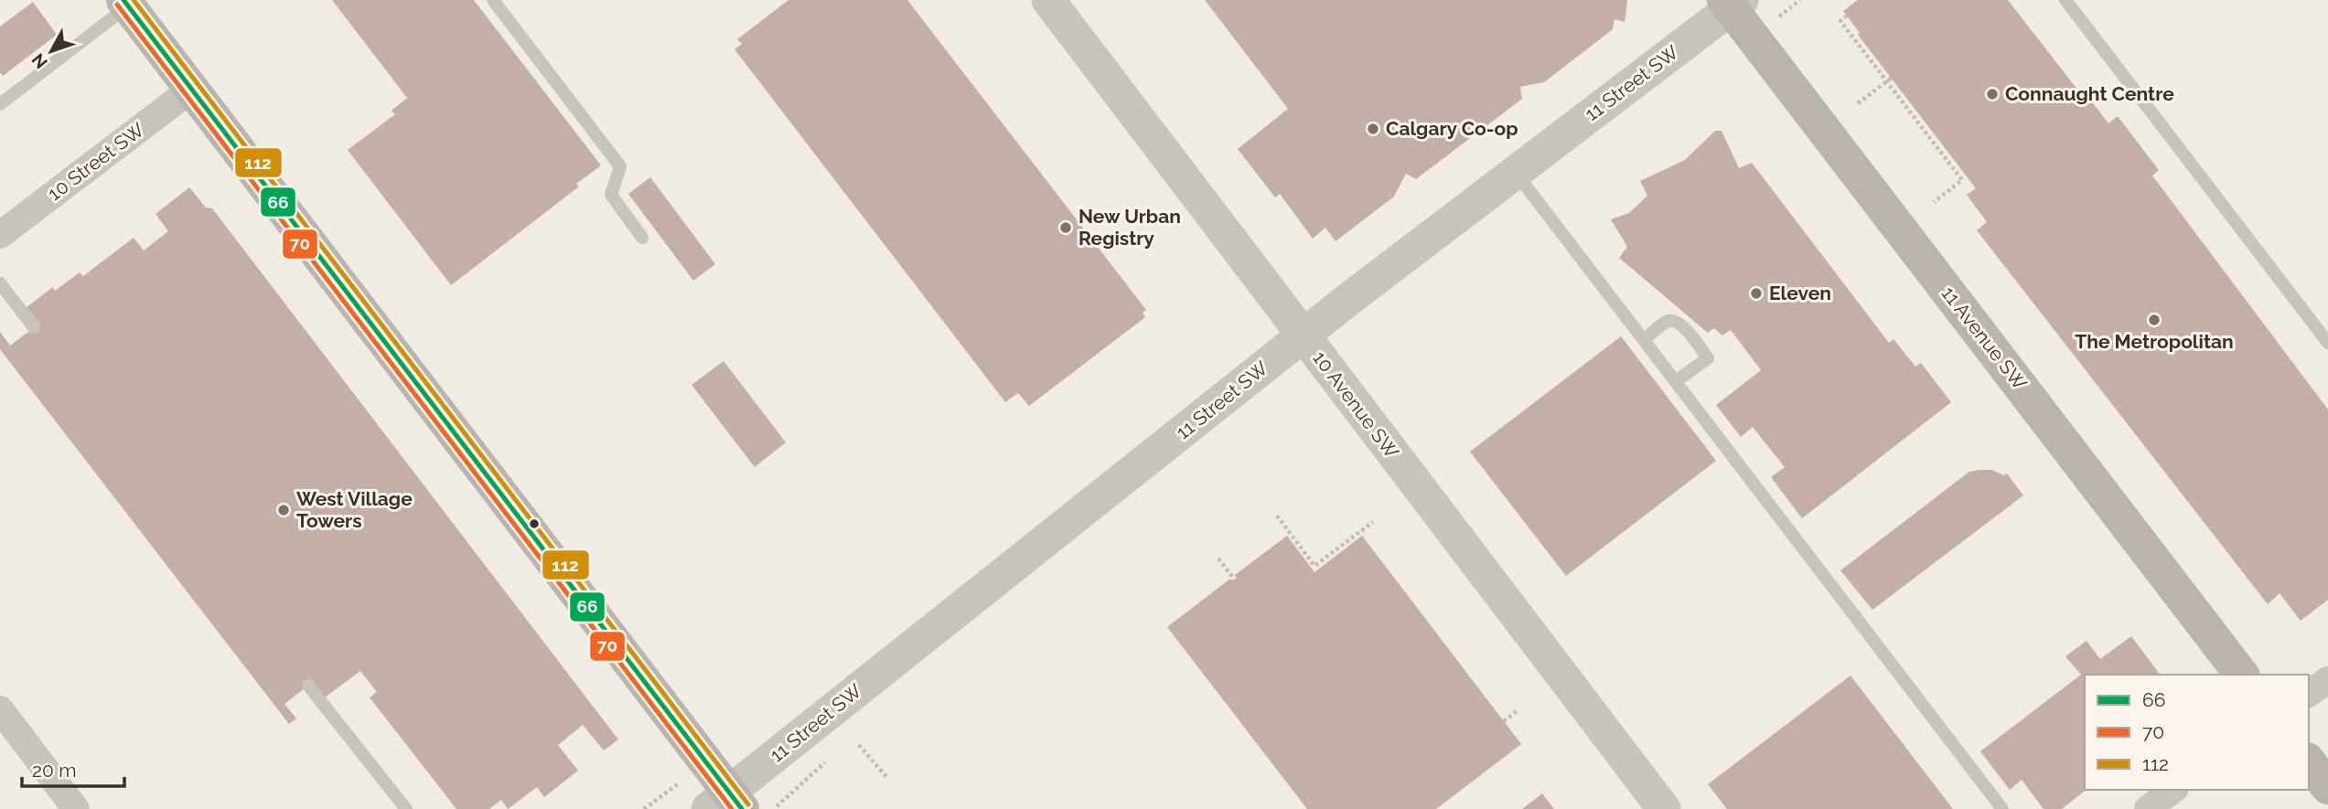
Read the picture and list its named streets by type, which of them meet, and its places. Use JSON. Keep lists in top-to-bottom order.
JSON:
{
  "streets": {
    "main road": ["11 Avenue SW"],
    "street": ["11 Street SW", "10 Street SW", "10 Avenue SW"]
  },
  "crossings": [
    ["11 Street SW", "11 Avenue SW"],
    ["11 Street SW", "10 Avenue SW"]
  ],
  "places": [
    "Connaught Centre",
    "Calgary Co-op",
    "New Urban Registry",
    "Eleven",
    "The Metropolitan",
    "West Village Towers"
  ],
  "lines": ["transit line 66", "transit line 112", "transit line 70"],
  "legend": ["66", "70", "112"],
  "scale_bar": "20 m",
  "north": "bottom left"
}
